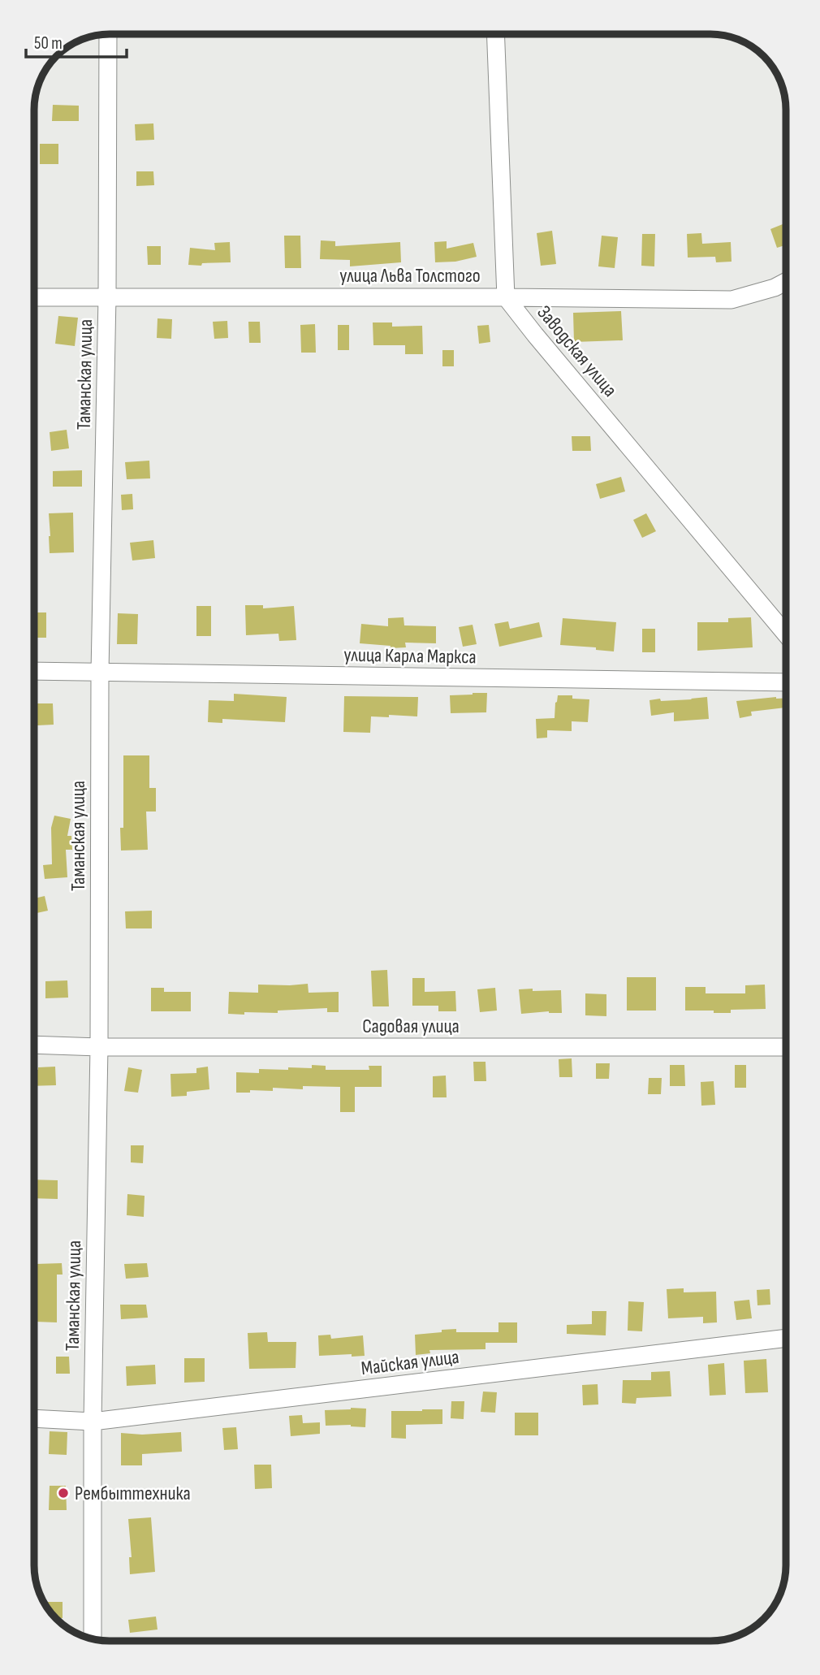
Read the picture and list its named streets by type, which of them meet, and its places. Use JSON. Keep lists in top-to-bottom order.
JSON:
{
  "streets": {
    "street": [
      "улица Льва Толстого",
      "Заводская улица",
      "Таманская улица",
      "улица Карла Маркса",
      "Садовая улица",
      "Майская улица"
    ]
  },
  "crossings": [
    ["улица Льва Толстого", "Заводская улица"],
    ["улица Льва Толстого", "Таманская улица"],
    ["Таманская улица", "улица Карла Маркса"],
    ["Таманская улица", "Садовая улица"],
    ["Таманская улица", "Майская улица"]
  ],
  "places": ["Рембыттехника"],
  "scale_bar": "50 m"
}
